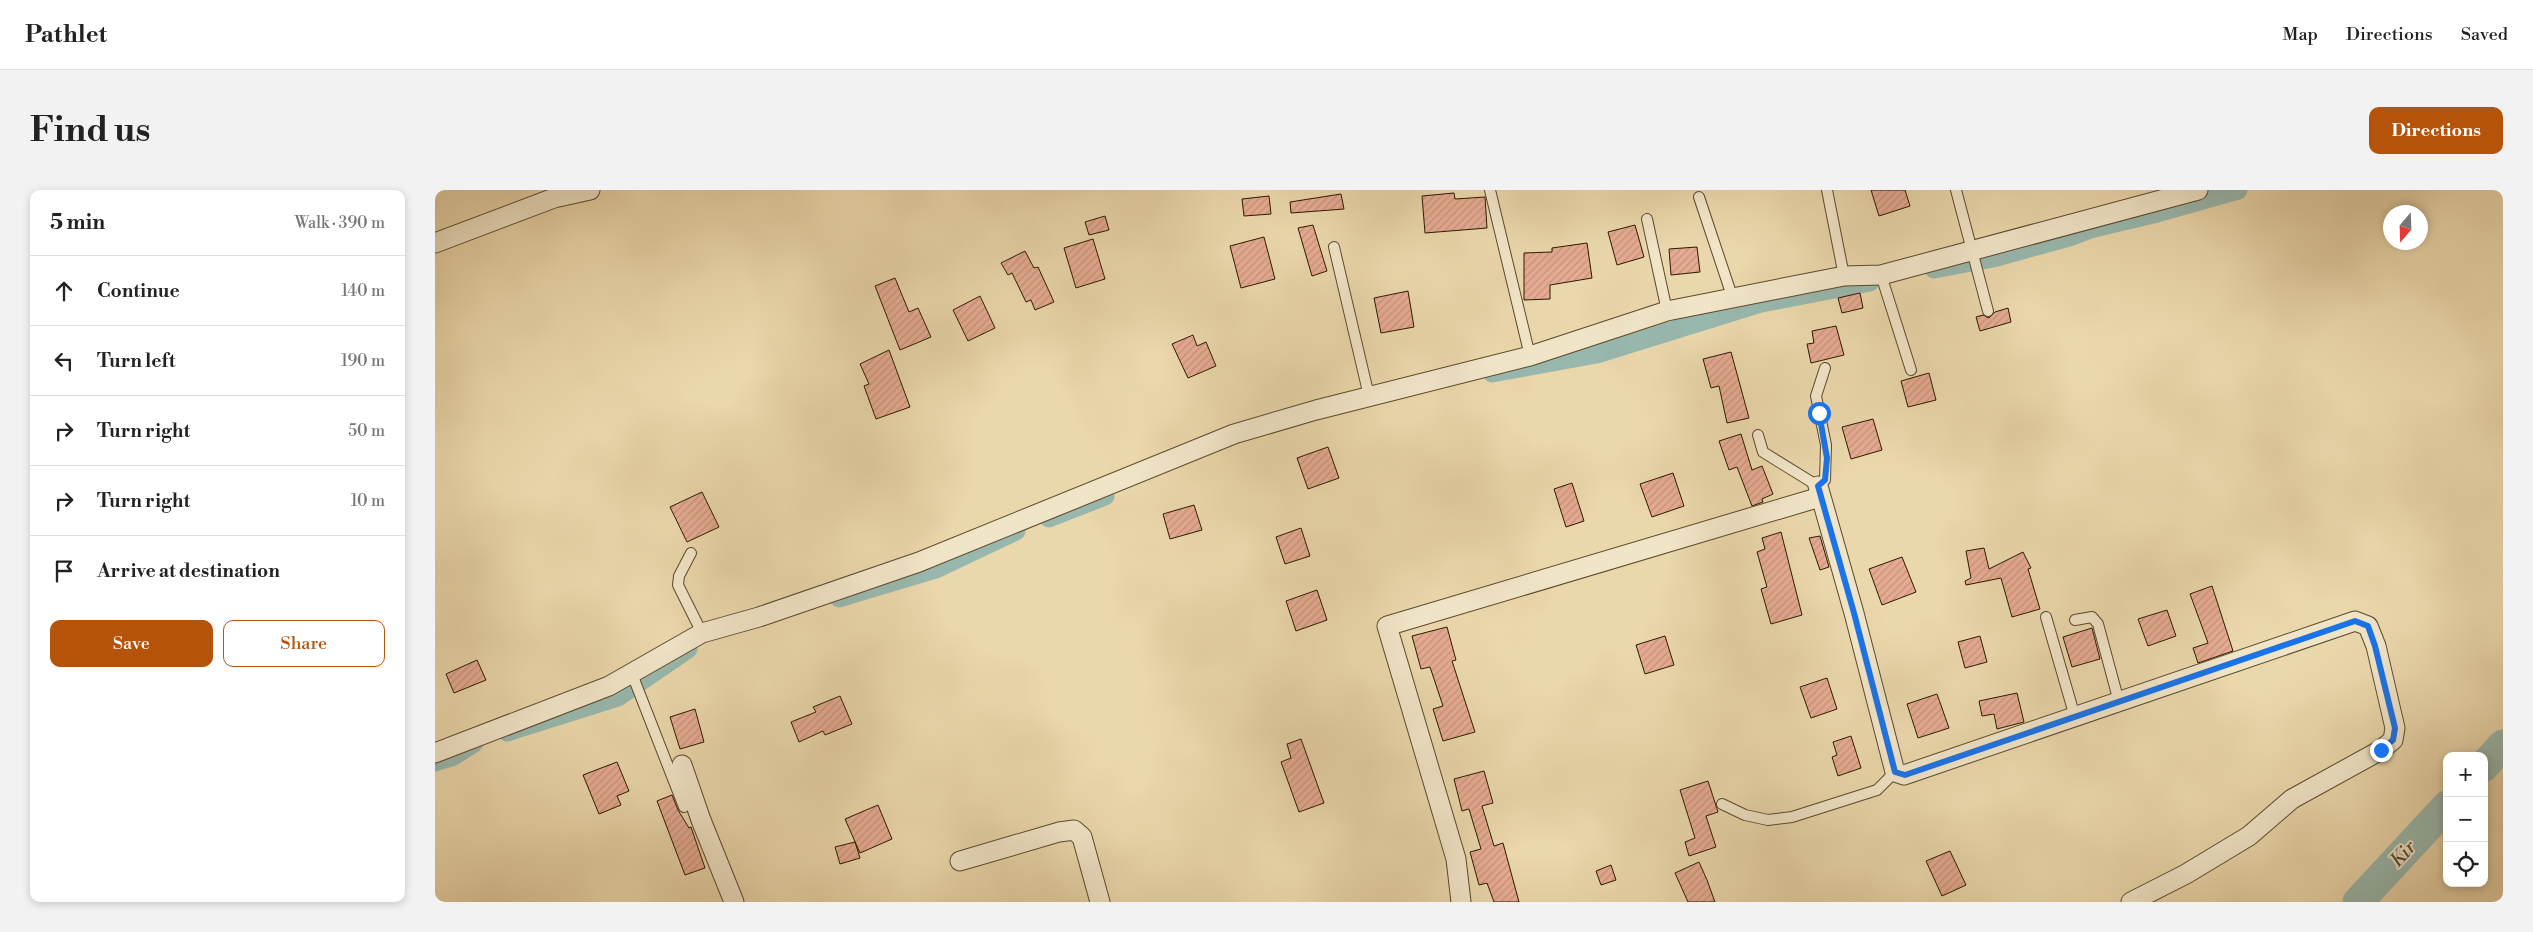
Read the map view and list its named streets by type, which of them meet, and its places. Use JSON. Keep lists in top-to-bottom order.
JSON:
{
  "water": ["Kir"],
  "north": "bottom",
  "page": {
    "header": "Pathlet",
    "nav": ["Map", "Directions", "Saved"],
    "buttons": [
      "Directions",
      ["Save", "Share"]
    ],
    "title": "Find us",
    "heading": ["5 min", "Walk · 390 m"],
    "list": [
      ["Continue", "140 m"],
      ["Turn left", "190 m"],
      ["Turn right", "50 m"],
      ["Turn right", "10 m"],
      "Arrive at destination"
    ],
    "map_buttons": ["+", "−"]
  }
}
